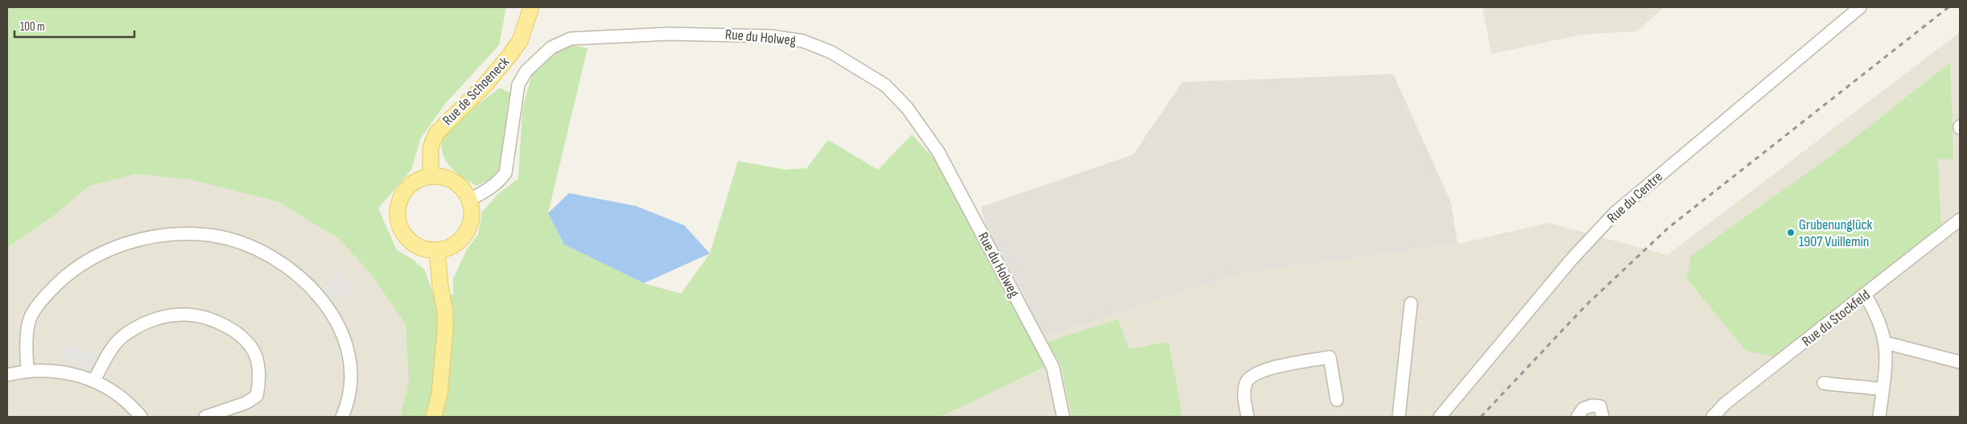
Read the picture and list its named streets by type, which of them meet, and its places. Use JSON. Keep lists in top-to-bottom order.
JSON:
{
  "streets": {
    "main road": ["Rue de Schoeneck"],
    "street": ["Rue du Holweg", "Rue du Centre", "Rue du Stockfeld"]
  },
  "crossings": [
    ["Rue du Holweg", "Rue de Schoeneck"]
  ],
  "places": ["Grubenunglück 1907 Vuillemin"],
  "scale_bar": "100 m"
}
